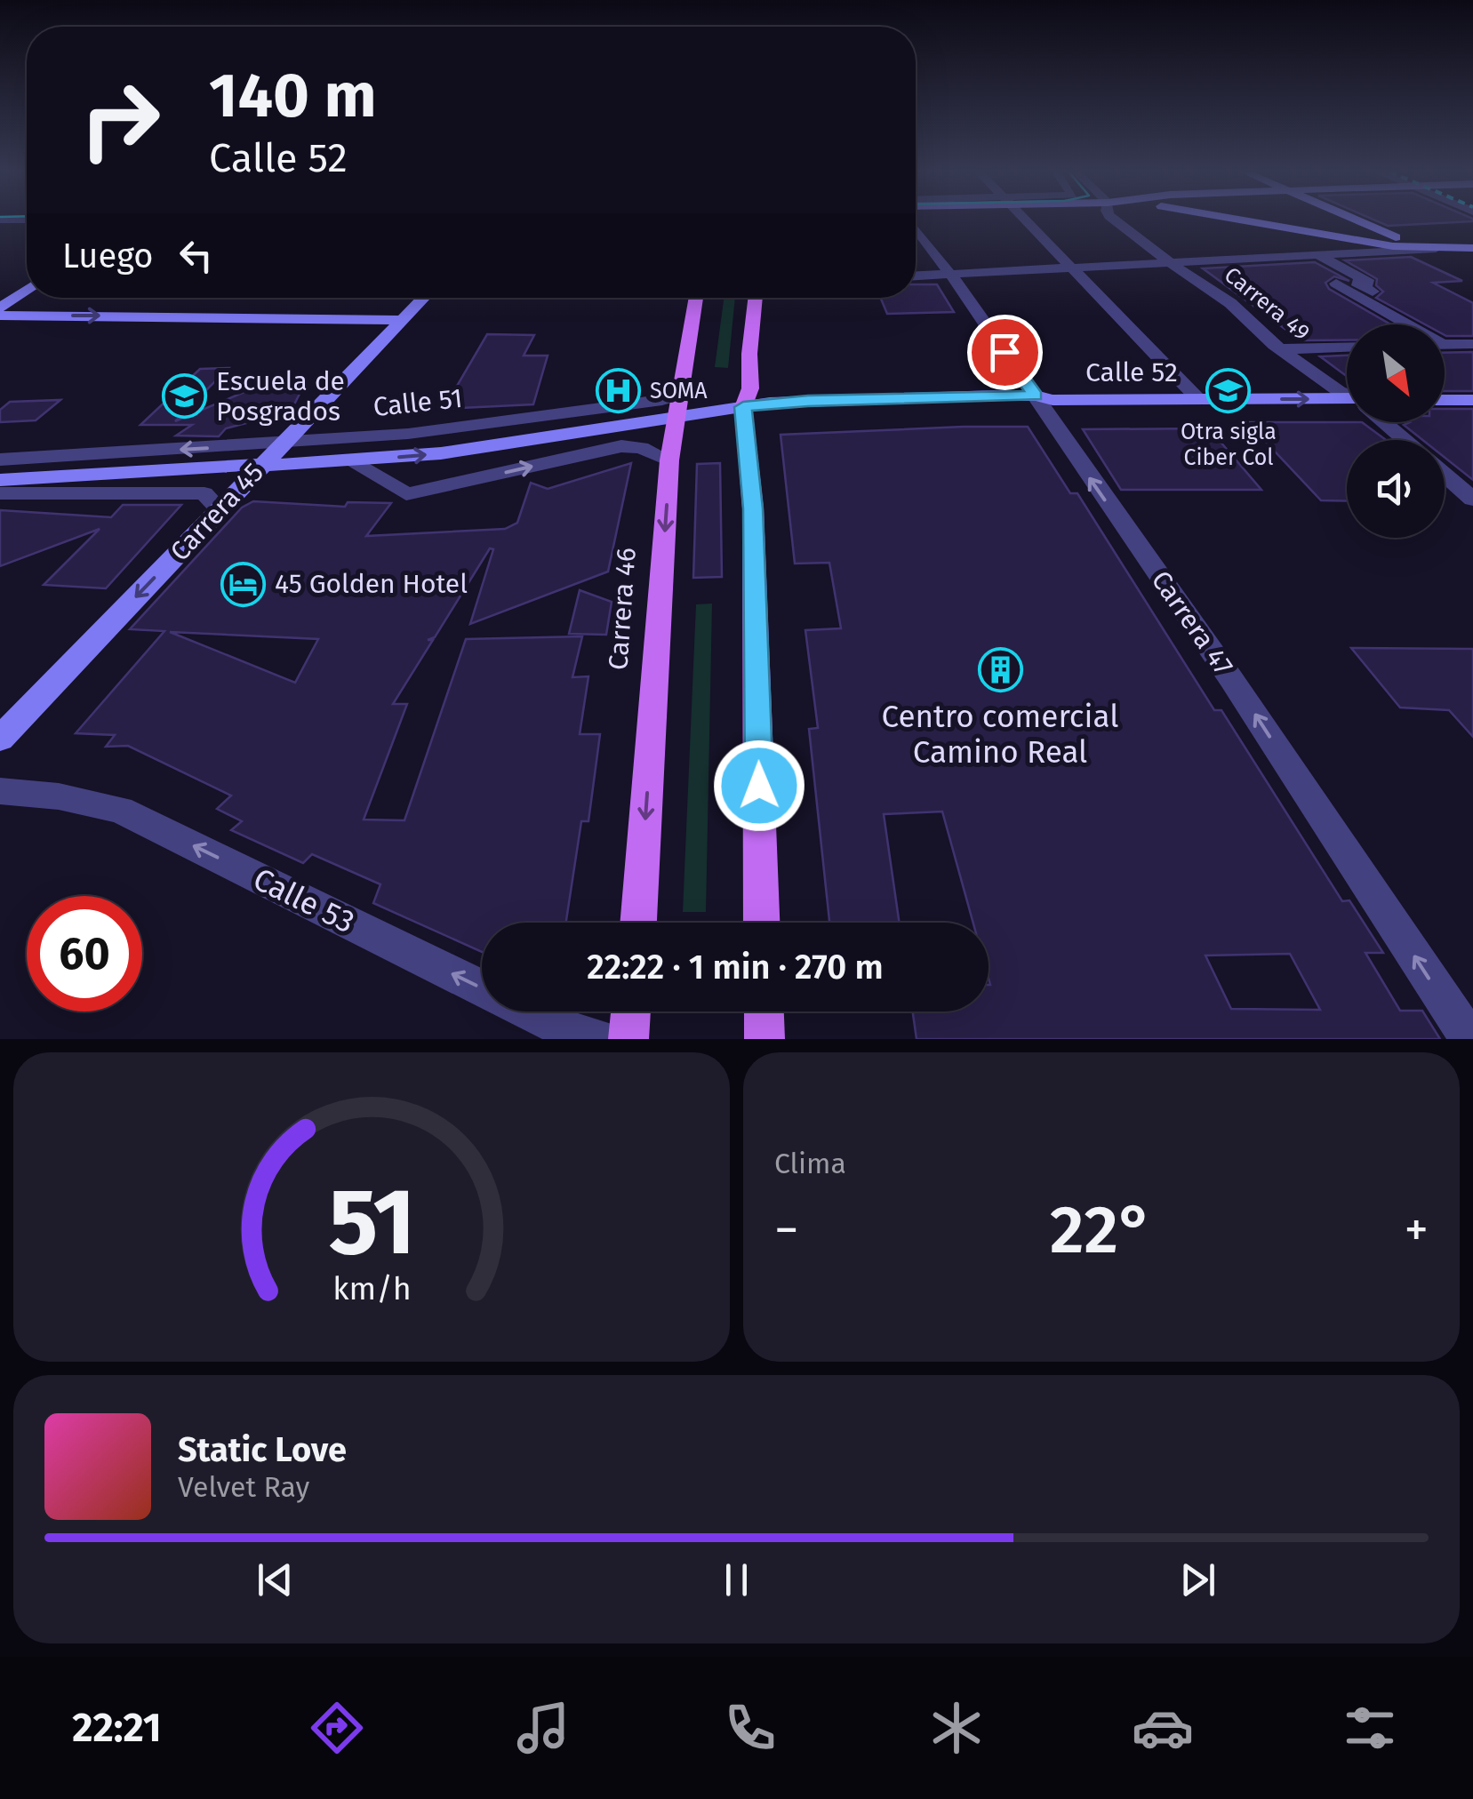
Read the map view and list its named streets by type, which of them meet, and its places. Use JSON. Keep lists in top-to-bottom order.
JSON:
{
  "streets": {
    "main road": [
      "Calle 52",
      "Calle 51",
      "Carrera 45",
      "Carrera 46"
    ],
    "street": ["Carrera 49", "Carrera 47", "Calle 53"]
  },
  "crossings": [
    ["Calle 52", "Calle 51"],
    ["Calle 52", "Carrera 47"],
    ["Calle 51", "Carrera 45"],
    ["Calle 51", "Carrera 46"]
  ],
  "one_way": ["Carrera 45", "Carrera 47", "Calle 53"],
  "places": {
    "hospital": ["SOMA"],
    "school or university": ["Otra sigla Ciber Col", "Escuela de Posgrados"],
    "hotel": ["45 Golden Hotel"],
    "building": ["Centro comercial Camino Real"]
  },
  "north": "bottom right",
  "page": {
    "turn": ["140 m", "Calle 52"],
    "then": "Luego",
    "limit": "60",
    "trip": "22:22 · 1 min · 270 m",
    "tile": "Clima",
    "heat": ["−", "22°", "+"],
    "song": ["Static Love", "Velvet Ray"],
    "tabs": "22:21",
    "gauge": ["51", "km/h"]
  }
}
